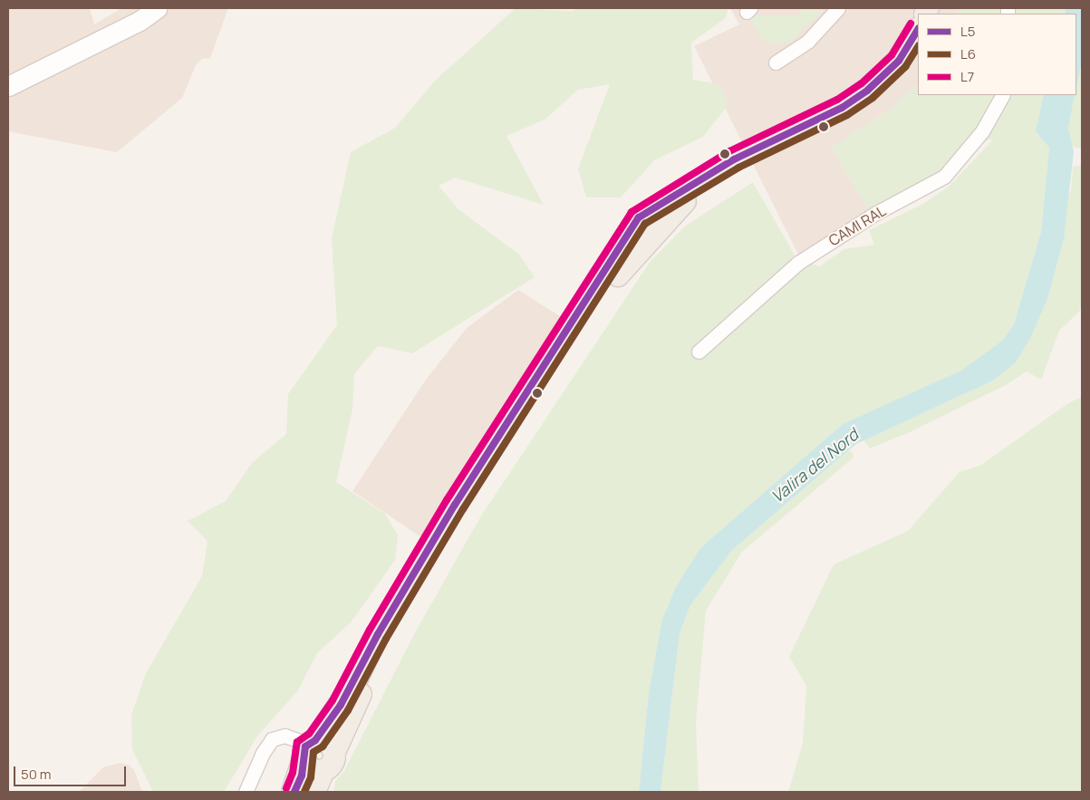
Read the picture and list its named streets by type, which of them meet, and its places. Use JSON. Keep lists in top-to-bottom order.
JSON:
{
  "streets": {
    "street": ["CAMI RAL"]
  },
  "water": ["Valira del Nord"],
  "lines": ["transit line L7", "transit line L5", "transit line L6"],
  "legend": ["L5", "L6", "L7"],
  "scale_bar": "50 m"
}
